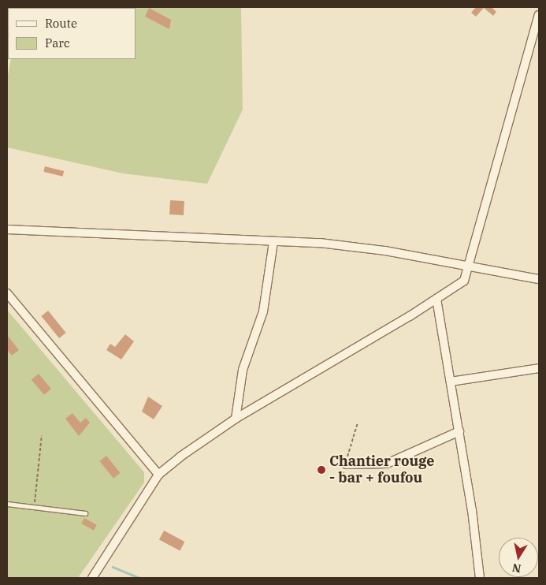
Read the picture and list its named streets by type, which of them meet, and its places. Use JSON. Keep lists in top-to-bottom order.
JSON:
{
  "places": ["Chantier rouge - bar + foufou"],
  "legend": ["Route", "Parc"],
  "north": "bottom"
}
